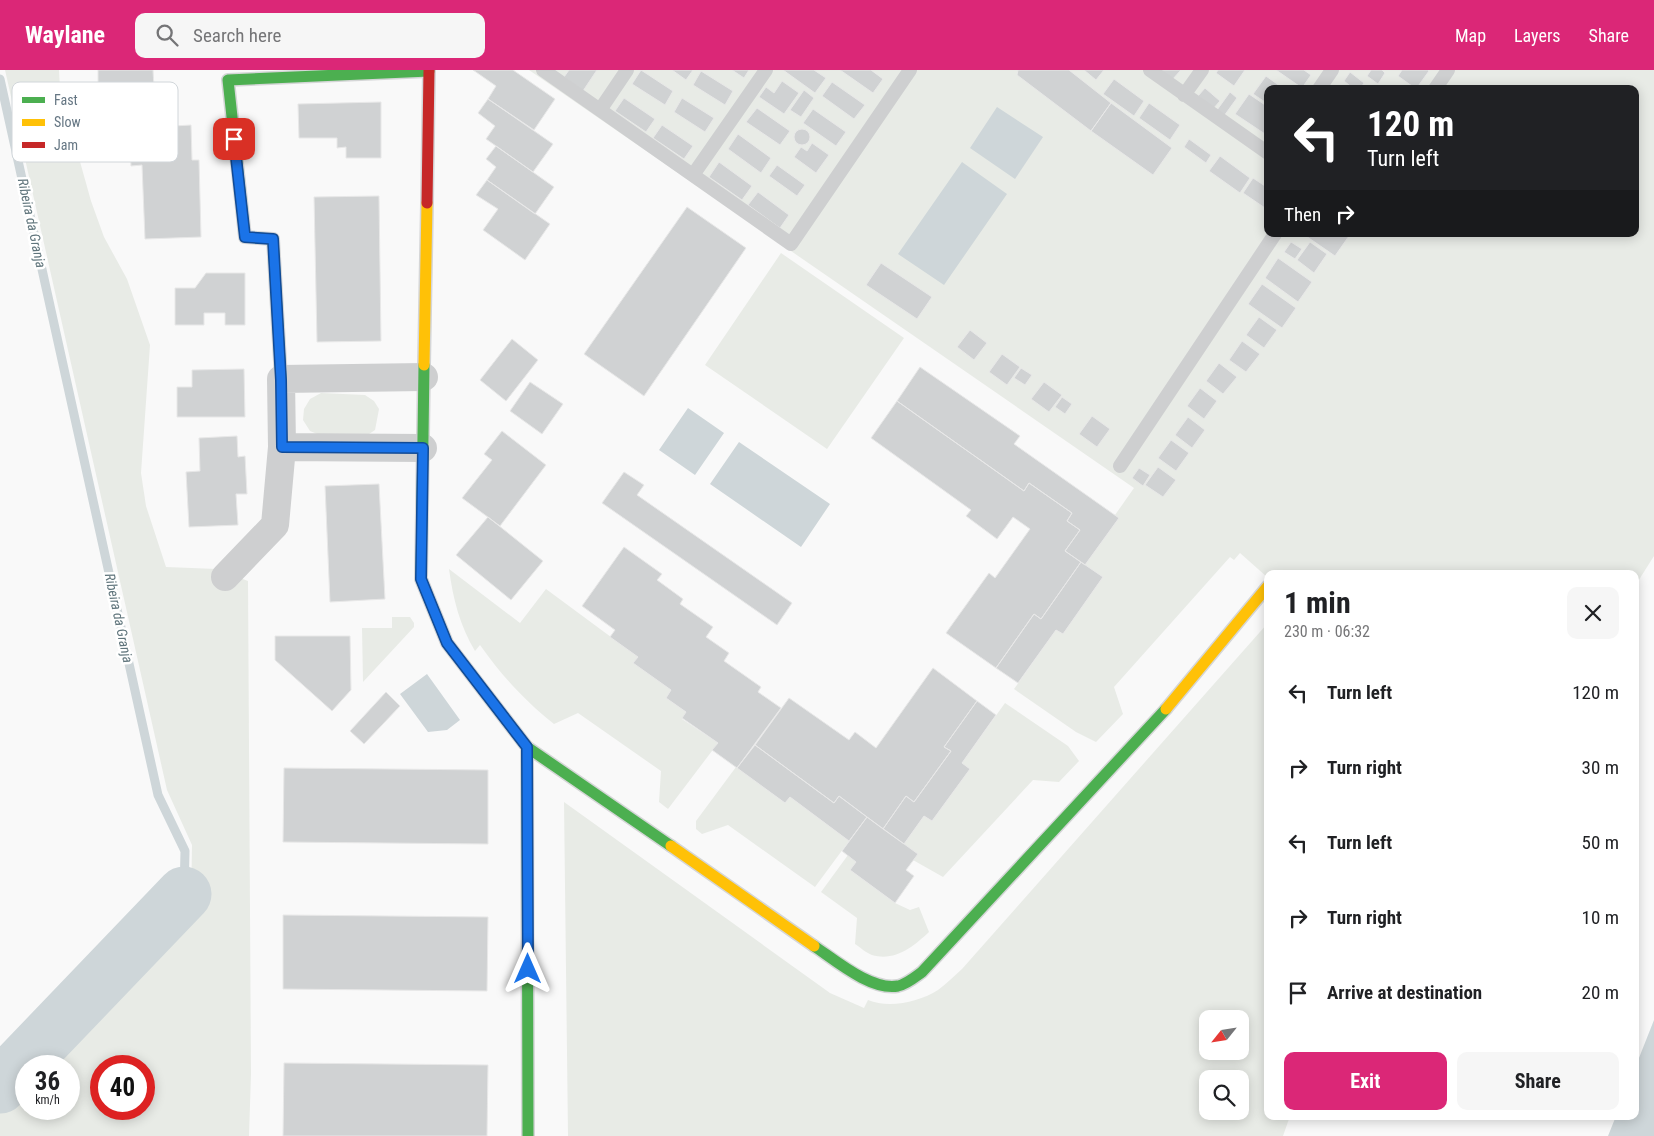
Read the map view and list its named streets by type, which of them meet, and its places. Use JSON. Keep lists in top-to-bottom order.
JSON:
{
  "water": ["Ribeira da Granja"],
  "legend": ["Fast", "Slow", "Jam"],
  "north": "bottom left",
  "page": {
    "header": "Waylane",
    "search": "Search here",
    "nav": ["Map", "Layers", "Share"],
    "turn": ["120 m", "Turn left"],
    "then": "Then",
    "heading": ["1 min", "230 m · 06:32"],
    "list": [
      {
        "name": "Turn left",
        "value": "120 m"
      },
      {
        "name": "Turn right",
        "value": "30 m"
      },
      {
        "name": "Turn left",
        "value": "50 m"
      },
      {
        "name": "Turn right",
        "value": "10 m"
      },
      {
        "name": "Arrive at destination",
        "value": "20 m"
      }
    ],
    "buttons": ["Exit", "Share"],
    "speed": "36 km/h",
    "limit": "40"
  }
}
